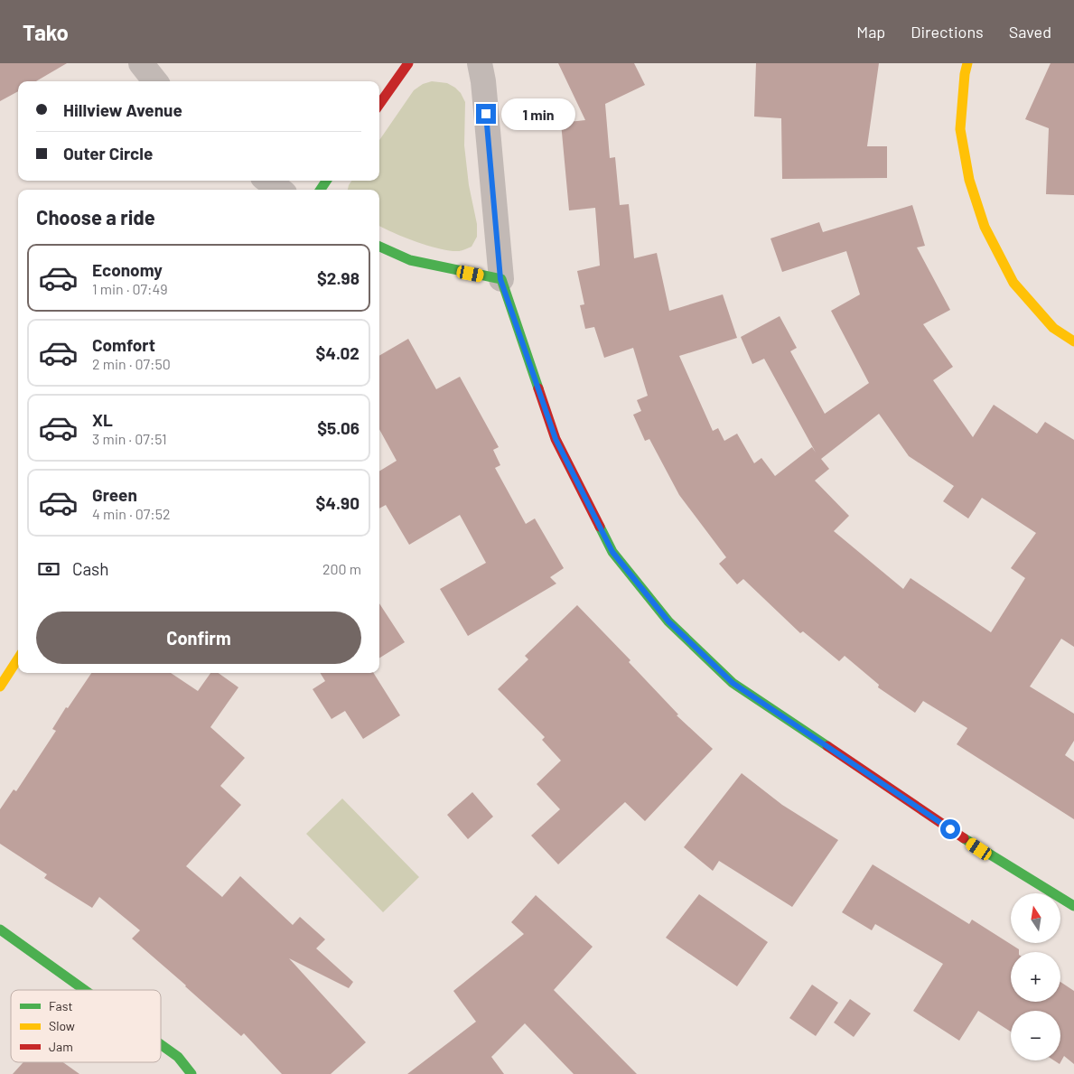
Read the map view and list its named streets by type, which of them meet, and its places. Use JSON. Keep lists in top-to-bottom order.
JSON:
{
  "legend": ["Fast", "Slow", "Jam"],
  "north": "top",
  "page": {
    "header": "Tako",
    "nav": ["Map", "Directions", "Saved"],
    "banner": ["Hillview Avenue", "Outer Circle"],
    "bubble": "1 min",
    "heading": "Choose a ride",
    "list": [
      {
        "name": "Economy",
        "note": "1 min · 07:49",
        "value": "$2.98"
      },
      {
        "name": "Comfort",
        "note": "2 min · 07:50",
        "value": "$4.02"
      },
      {
        "name": "XL",
        "note": "3 min · 07:51",
        "value": "$5.06"
      },
      {
        "name": "Green",
        "note": "4 min · 07:52",
        "value": "$4.90"
      }
    ],
    "pay": ["Cash", "200 m"],
    "buttons": "Confirm",
    "map_buttons": ["+", "−"]
  }
}
